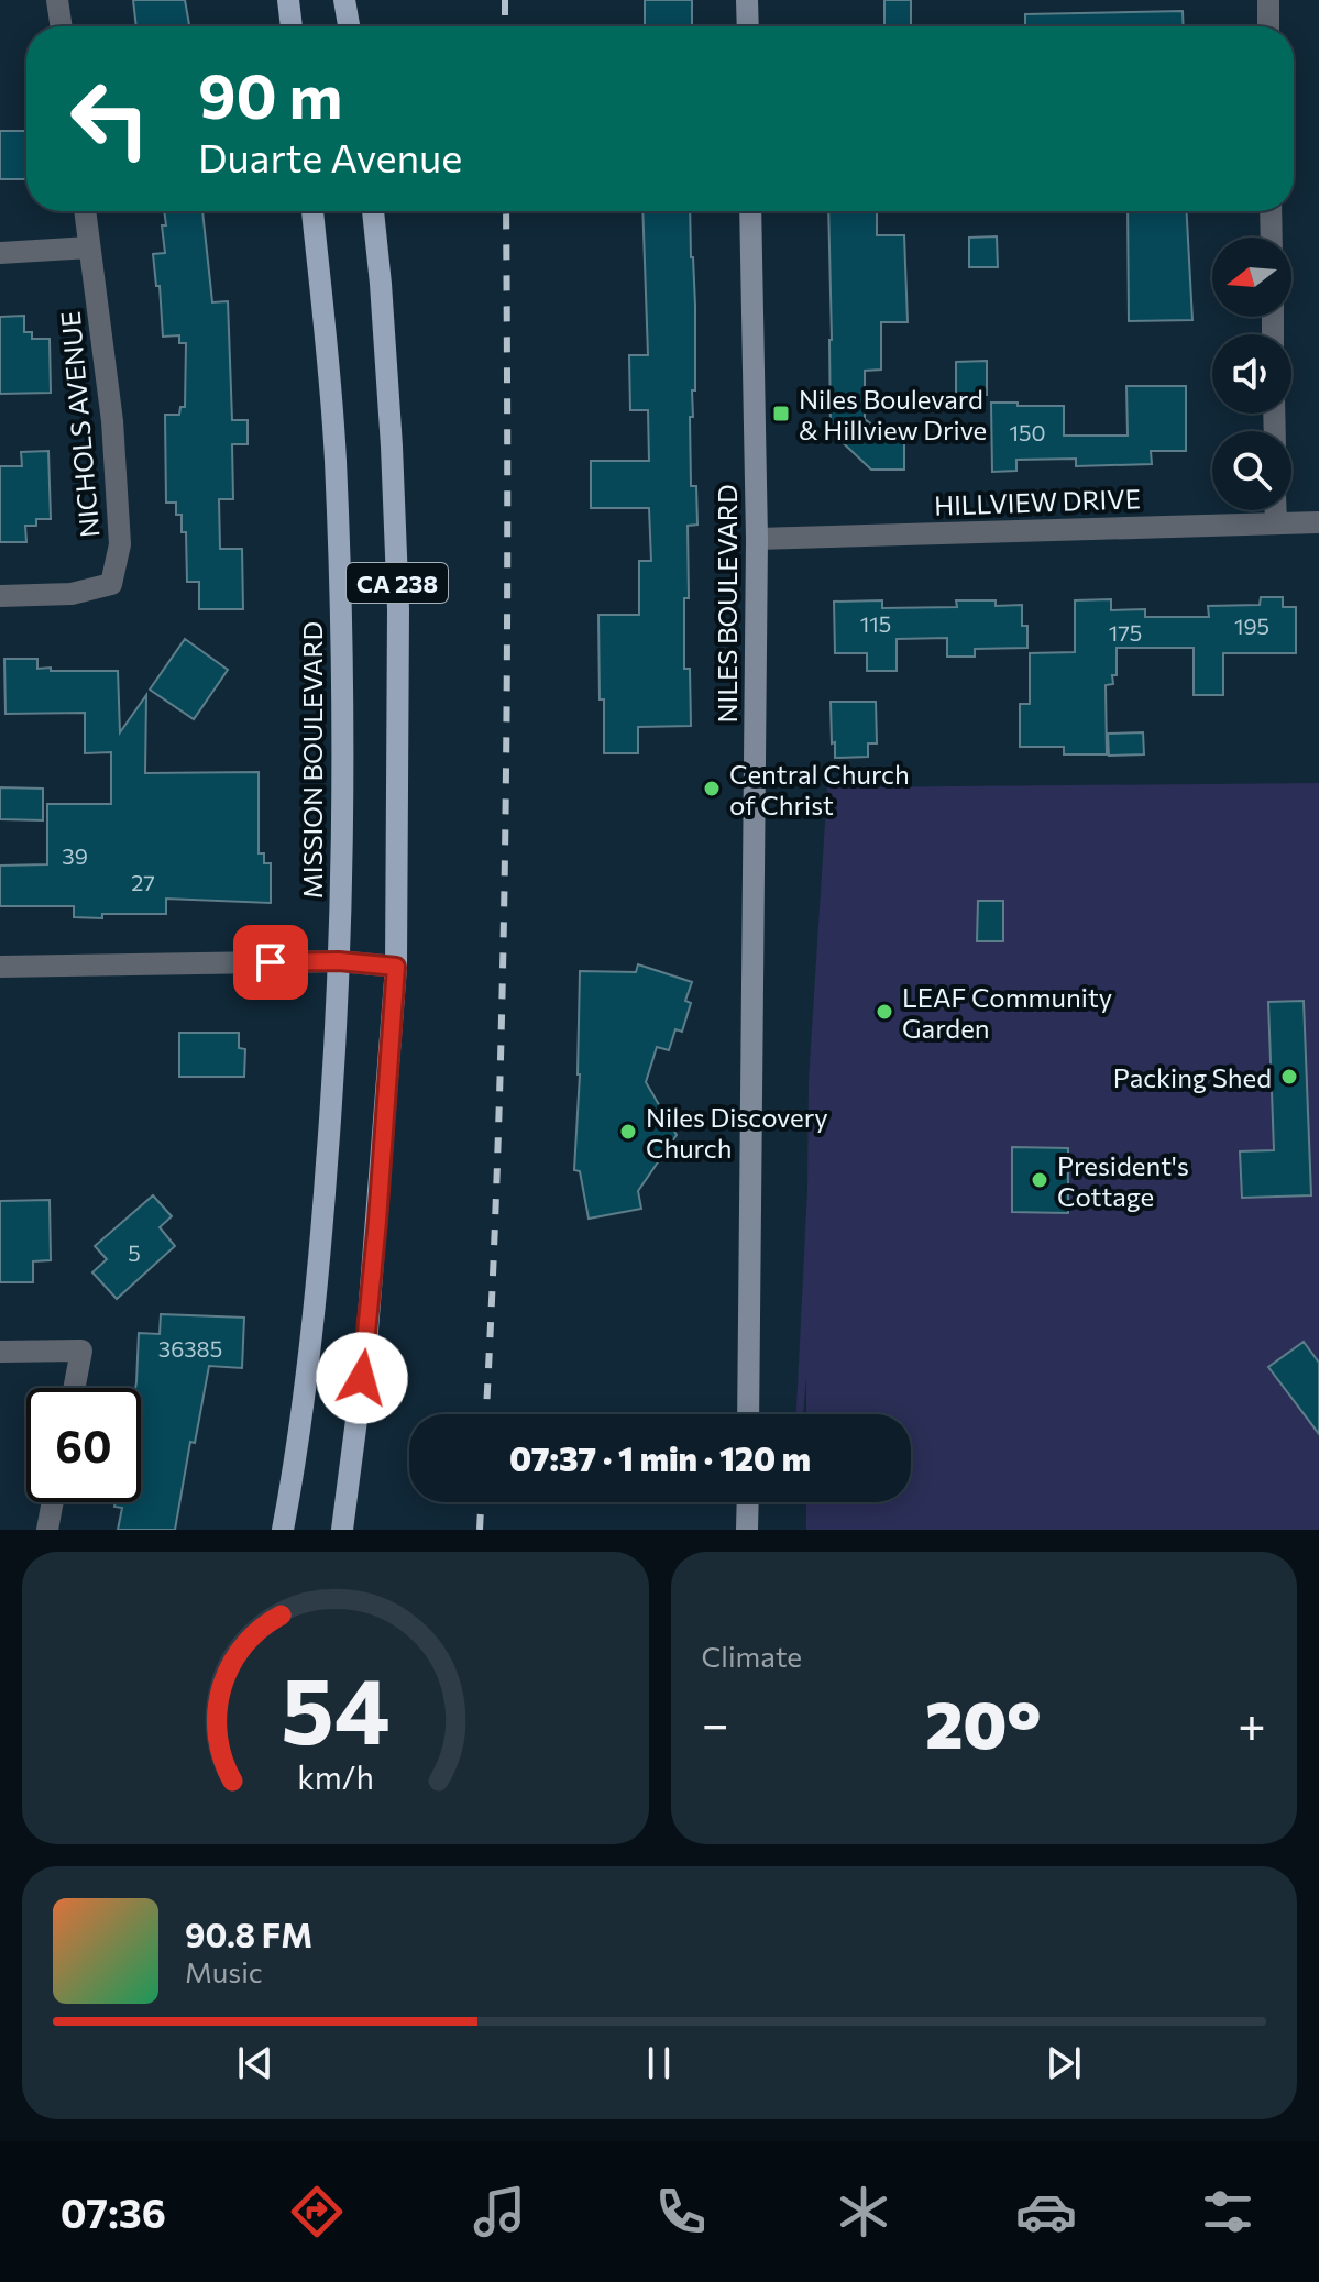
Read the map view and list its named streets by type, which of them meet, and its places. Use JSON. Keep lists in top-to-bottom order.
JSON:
{
  "streets": {
    "main road": ["CA 238", "NILES BOULEVARD", "MISSION BOULEVARD"],
    "street": ["NICHOLS AVENUE", "HILLVIEW DRIVE"]
  },
  "crossings": [
    ["HILLVIEW DRIVE", "NILES BOULEVARD"]
  ],
  "places": {
    "transit": ["Niles Boulevard & Hillview Drive"],
    "other": [
      "Central Church of Christ",
      "LEAF Community Garden",
      "Packing Shed",
      "Niles Discovery Church",
      "President's Cottage"
    ]
  },
  "house_numbers": [
    "150",
    "115",
    "195",
    "175",
    "39",
    "27",
    "5",
    "36385"
  ],
  "north": "left",
  "page": {
    "turn": ["90 m", "Duarte Avenue"],
    "limit": "60",
    "trip": "07:37 · 1 min · 120 m",
    "tile": "Climate",
    "heat": ["−", "20°", "+"],
    "song": ["90.8 FM", "Music"],
    "tabs": "07:36",
    "gauge": ["54", "km/h"]
  }
}
